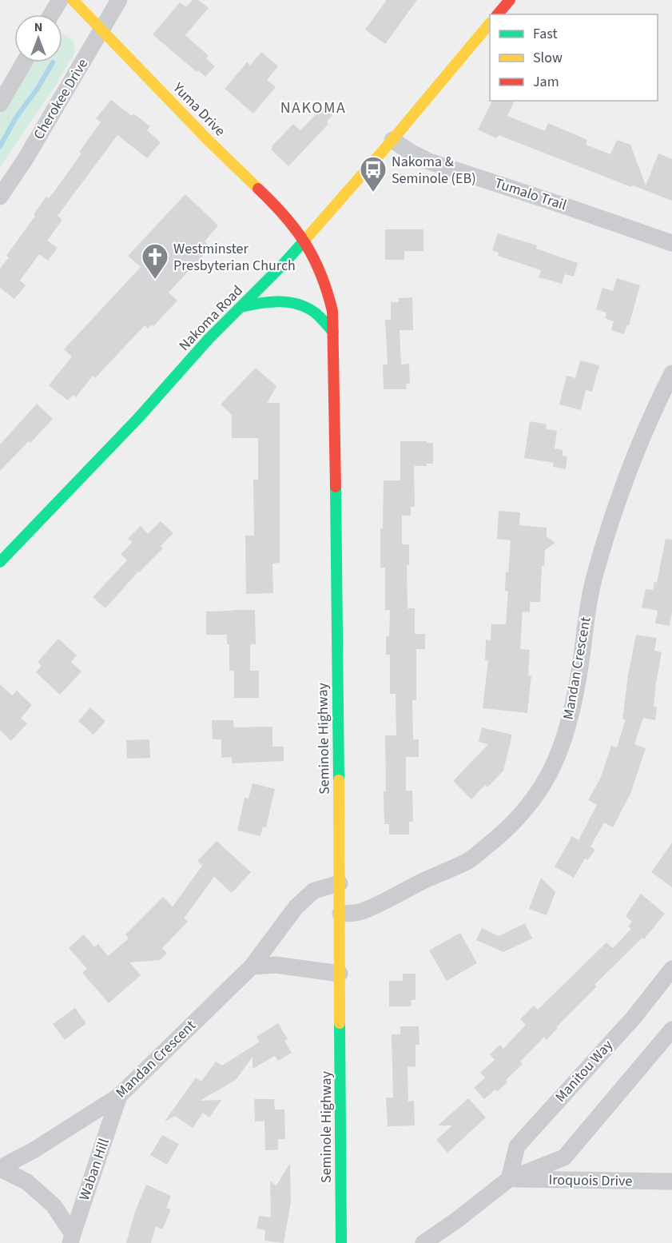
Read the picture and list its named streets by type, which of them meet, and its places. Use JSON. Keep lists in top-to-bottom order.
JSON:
{
  "streets": {
    "street": [
      "Cherokee Drive",
      "Yuma Drive",
      "Tumalo Trail",
      "Nakoma Road",
      "Mandan Crescent",
      "Seminole Highway",
      "Manitou Way",
      "Waban Hill",
      "Iroquois Drive"
    ]
  },
  "crossings": [
    ["Cherokee Drive", "Yuma Drive"],
    ["Yuma Drive", "Nakoma Road"],
    ["Yuma Drive", "Seminole Highway"],
    ["Tumalo Trail", "Nakoma Road"],
    ["Nakoma Road", "Seminole Highway"],
    ["Mandan Crescent", "Seminole Highway"],
    ["Mandan Crescent", "Waban Hill"],
    ["Manitou Way", "Iroquois Drive"]
  ],
  "districts": ["NAKOMA"],
  "places": {
    "bus stop": ["Nakoma & Seminole (EB)"],
    "church": ["Westminster Presbyterian Church"]
  },
  "legend": ["Fast", "Slow", "Jam"],
  "north": "top"
}
